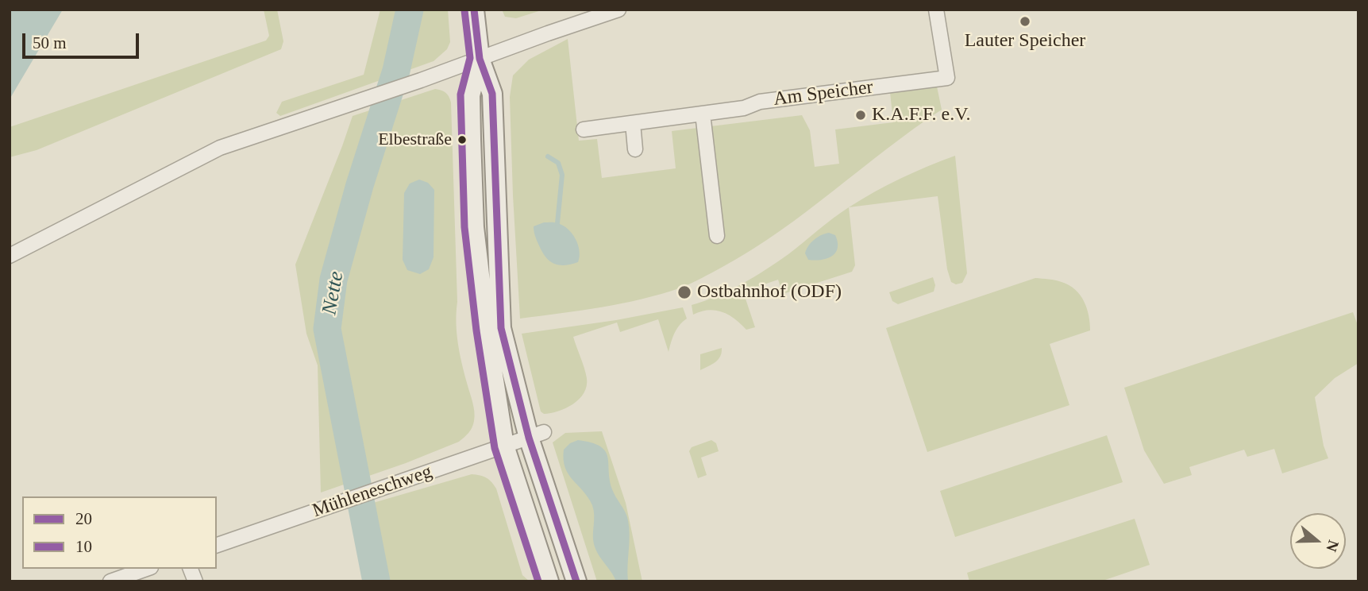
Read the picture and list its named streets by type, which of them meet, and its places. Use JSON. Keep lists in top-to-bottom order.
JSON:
{
  "streets": {
    "street": ["Am Speicher", "Mühleneschweg"]
  },
  "water": ["Nette"],
  "places": [
    "Lauter Speicher",
    "K.A.F.F. e.V.",
    "Elbestraße",
    "Ostbahnhof (ODF)"
  ],
  "lines": ["transit line 20", "transit line 10"],
  "legend": ["20", "10"],
  "scale_bar": "50 m",
  "north": "right"
}
